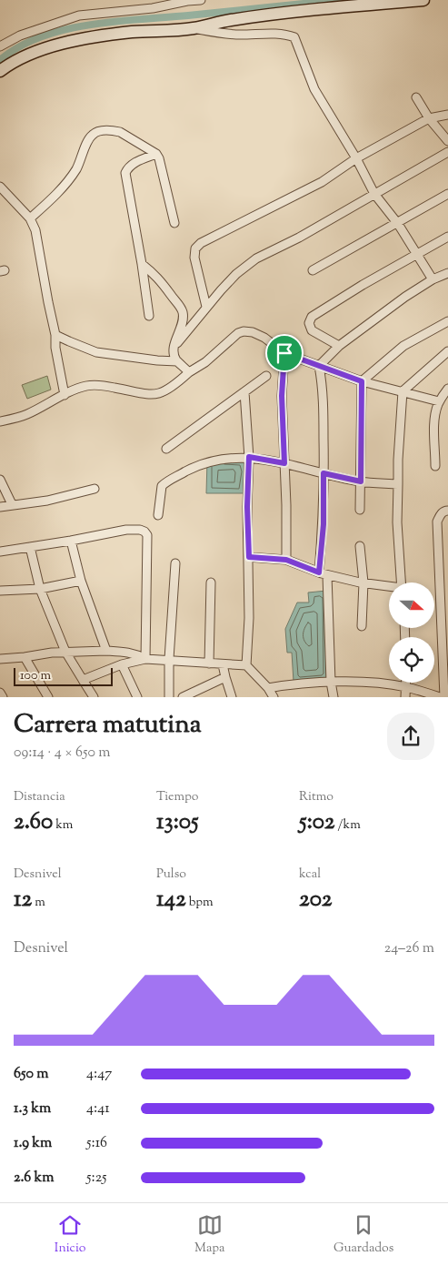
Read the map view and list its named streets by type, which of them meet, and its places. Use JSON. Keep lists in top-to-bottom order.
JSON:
{
  "scale_bar": "100 m",
  "north": "right",
  "page": {
    "scale": "100 m",
    "heading": ["Carrera matutina", "09:14 · 4 × 650 m"],
    "stats": [
      ["Distancia", "2.60 km"],
      ["Tiempo", "13:05"],
      ["Ritmo", "5:02 /km"],
      ["Desnivel", "12 m"],
      ["Pulso", "142 bpm"],
      ["kcal", "202"]
    ],
    "chart": ["Desnivel", "24–26 m"],
    "list": [
      {
        "name": "650 m",
        "note": "4:47"
      },
      {
        "name": "1.3 km",
        "note": "4:41"
      },
      {
        "name": "1.9 km",
        "note": "5:16"
      },
      {
        "name": "2.6 km",
        "note": "5:25"
      }
    ],
    "tabs": ["Inicio", "Mapa", "Guardados"]
  }
}
